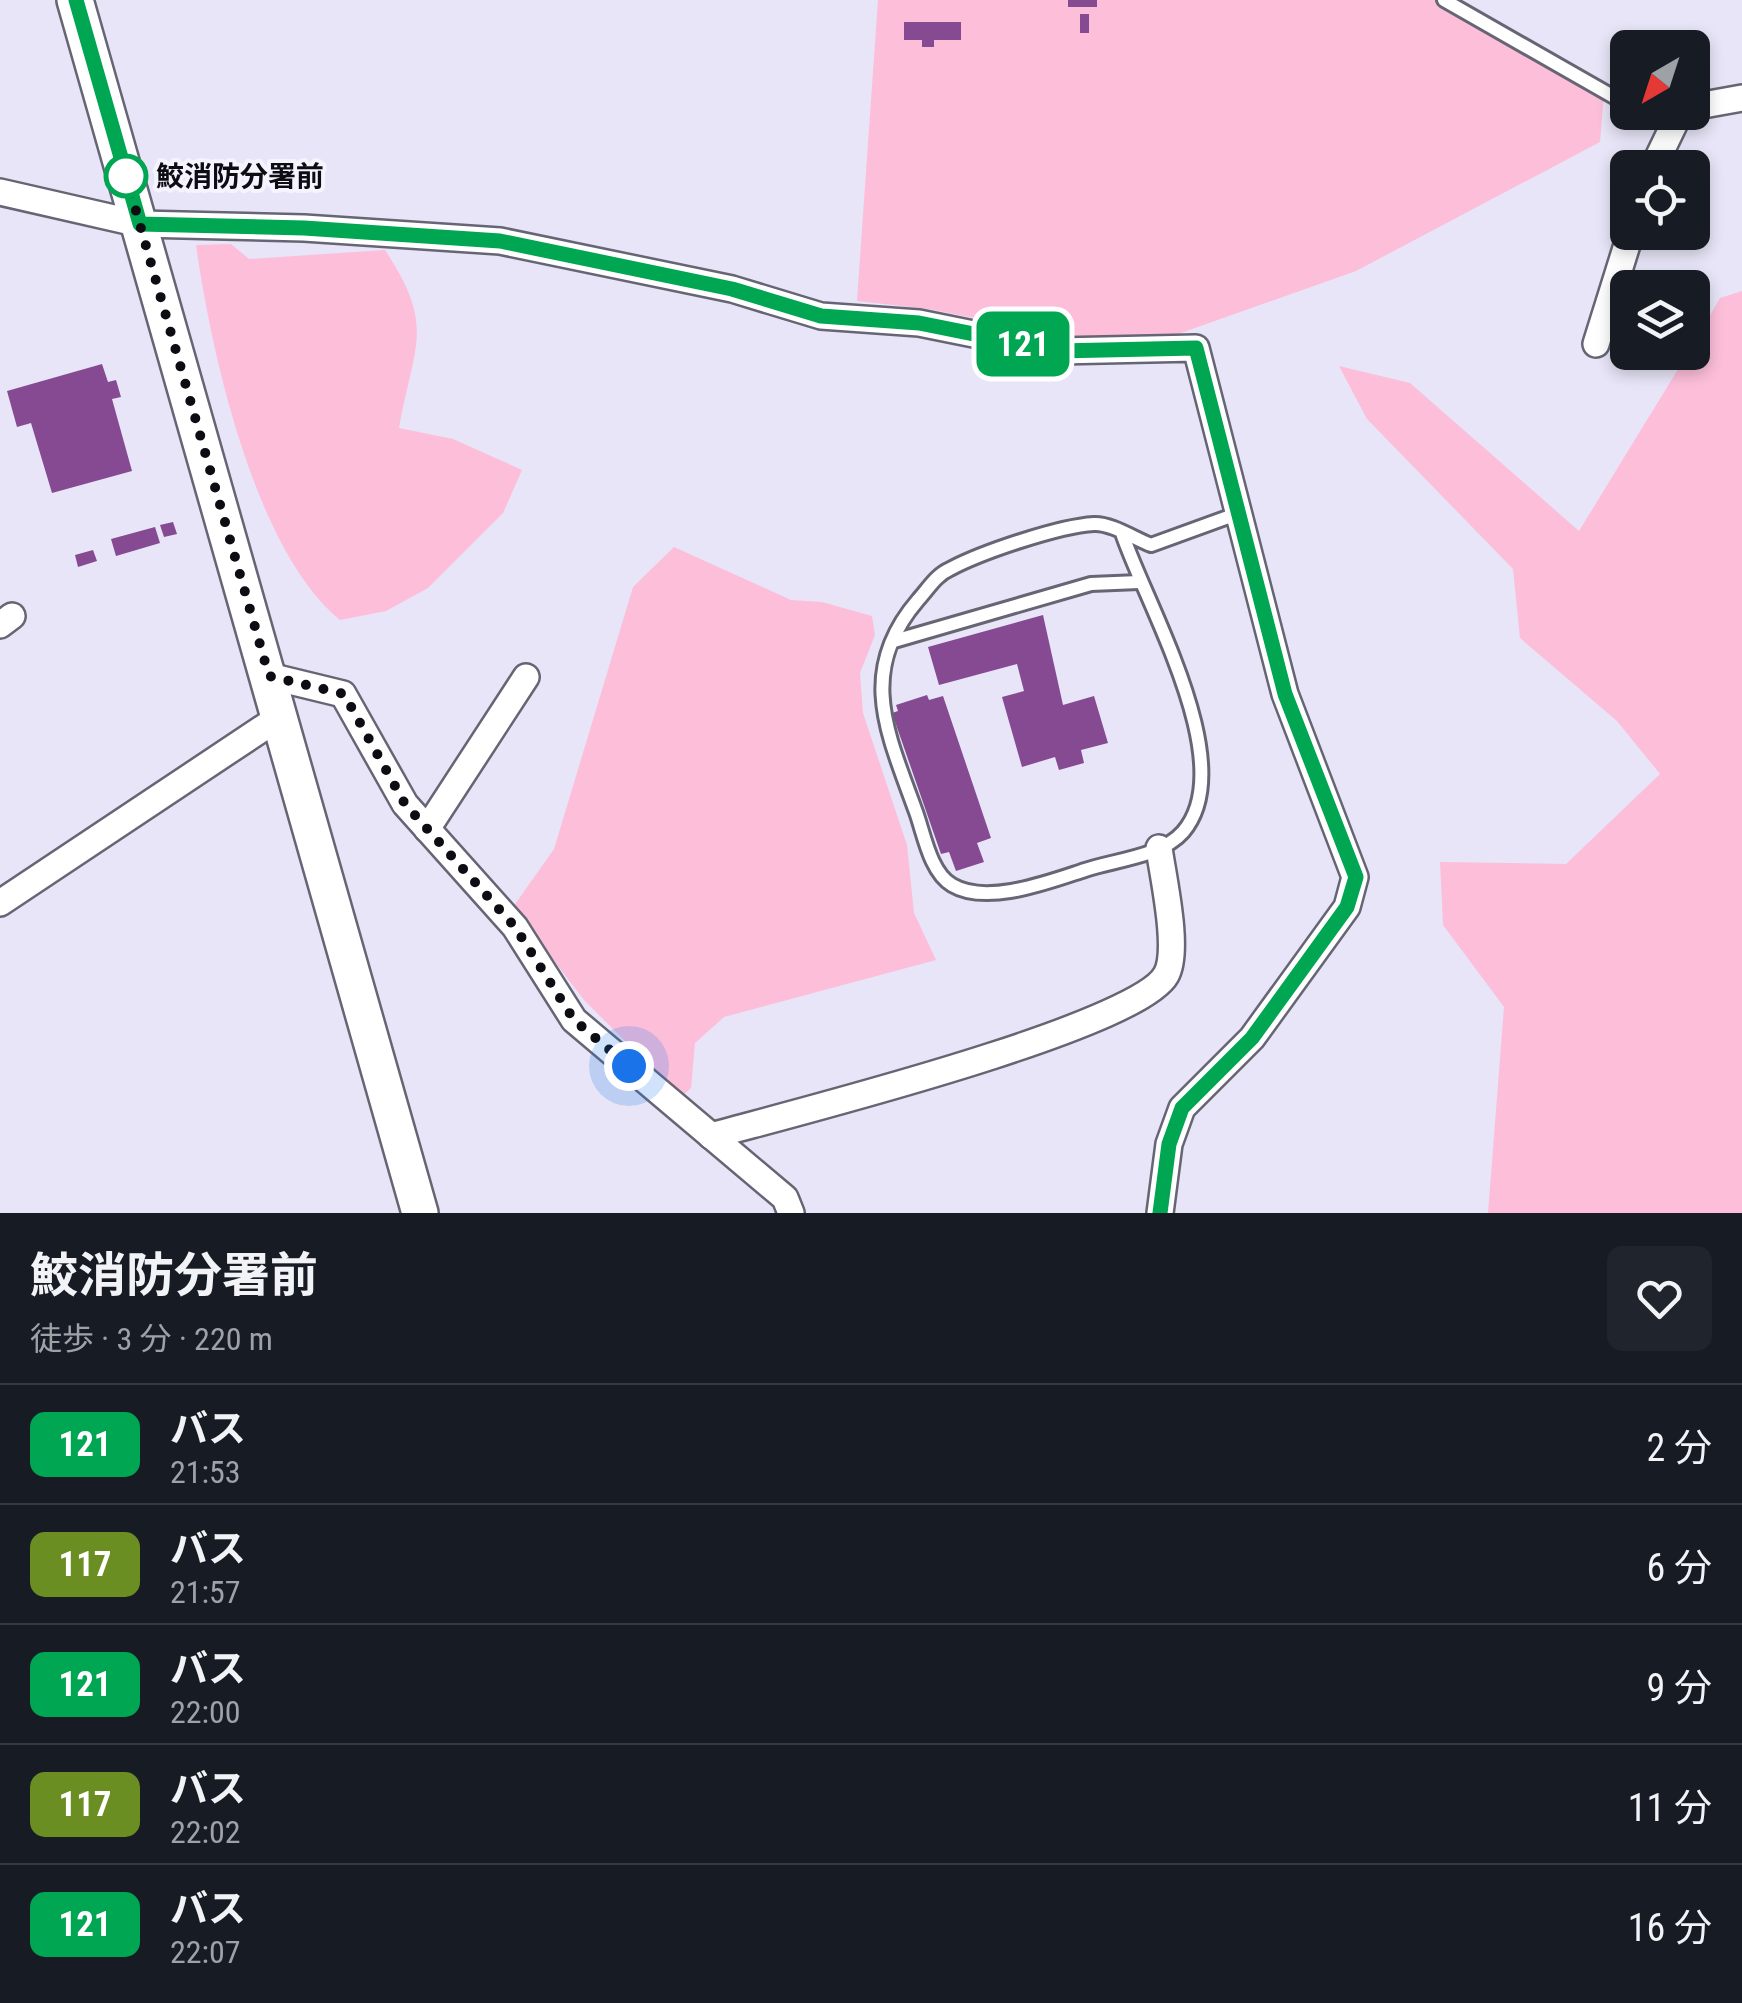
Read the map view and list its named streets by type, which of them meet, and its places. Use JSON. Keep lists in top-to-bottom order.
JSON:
{
  "places": ["鮫消防分署前"],
  "lines": ["bus line 121"],
  "north": "bottom left",
  "page": {
    "on_map": "121",
    "heading": ["鮫消防分署前", "徒歩 · 3 分 · 220 m"],
    "list": [
      {
        "mark": "121",
        "name": "バス",
        "note": "21:53",
        "value": "2 分"
      },
      {
        "mark": "117",
        "name": "バス",
        "note": "21:57",
        "value": "6 分"
      },
      {
        "mark": "121",
        "name": "バス",
        "note": "22:00",
        "value": "9 分"
      },
      {
        "mark": "117",
        "name": "バス",
        "note": "22:02",
        "value": "11 分"
      },
      {
        "mark": "121",
        "name": "バス",
        "note": "22:07",
        "value": "16 分"
      }
    ]
  }
}
